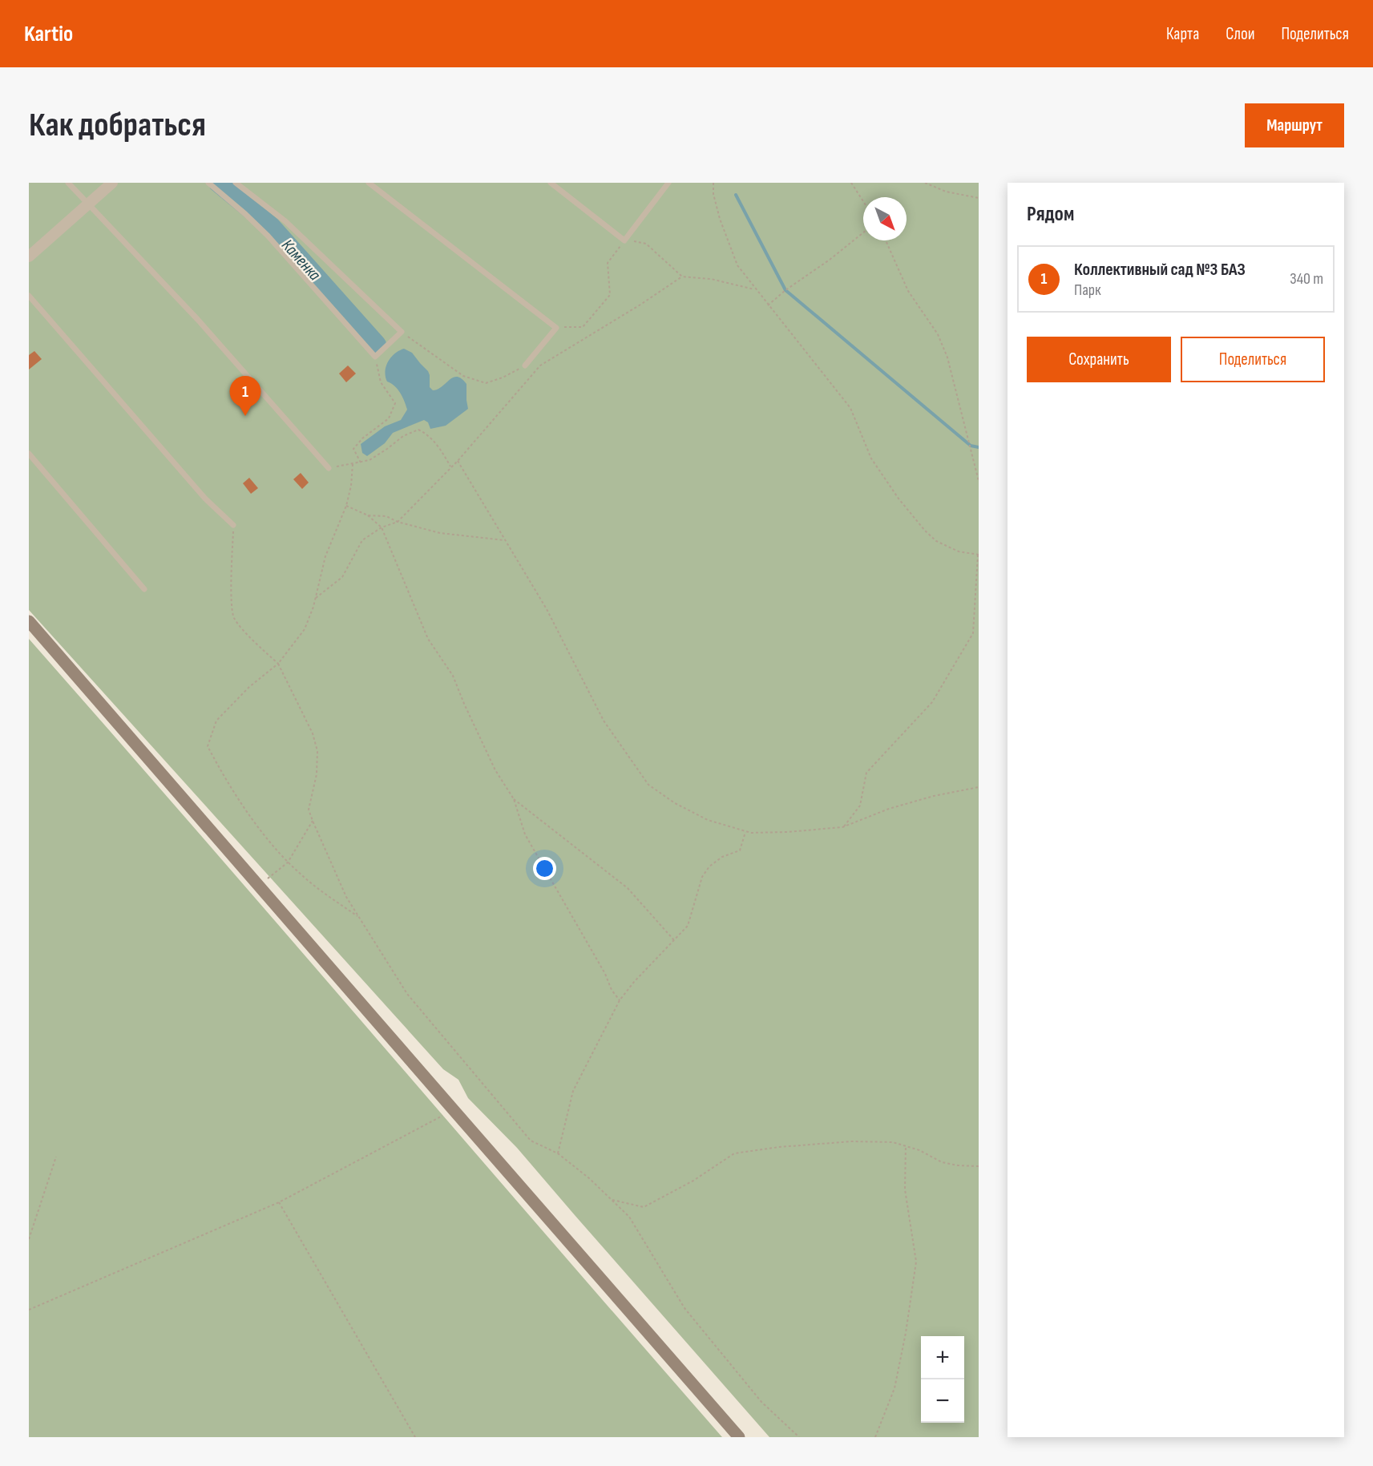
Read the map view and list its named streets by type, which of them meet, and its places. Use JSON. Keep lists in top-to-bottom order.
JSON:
{
  "water": ["Каменка"],
  "north": "bottom right",
  "page": {
    "header": "Kartio",
    "nav": ["Карта", "Слои", "Поделиться"],
    "buttons": [
      "Маршрут",
      ["Сохранить", "Поделиться"]
    ],
    "title": "Как добраться",
    "heading": "Рядом",
    "list": [
      {
        "mark": "1",
        "name": "Коллективный сад №3 БАЗ",
        "note": "Парк",
        "value": "340 m"
      }
    ],
    "pins": "1",
    "map_buttons": ["+", "−"]
  }
}
